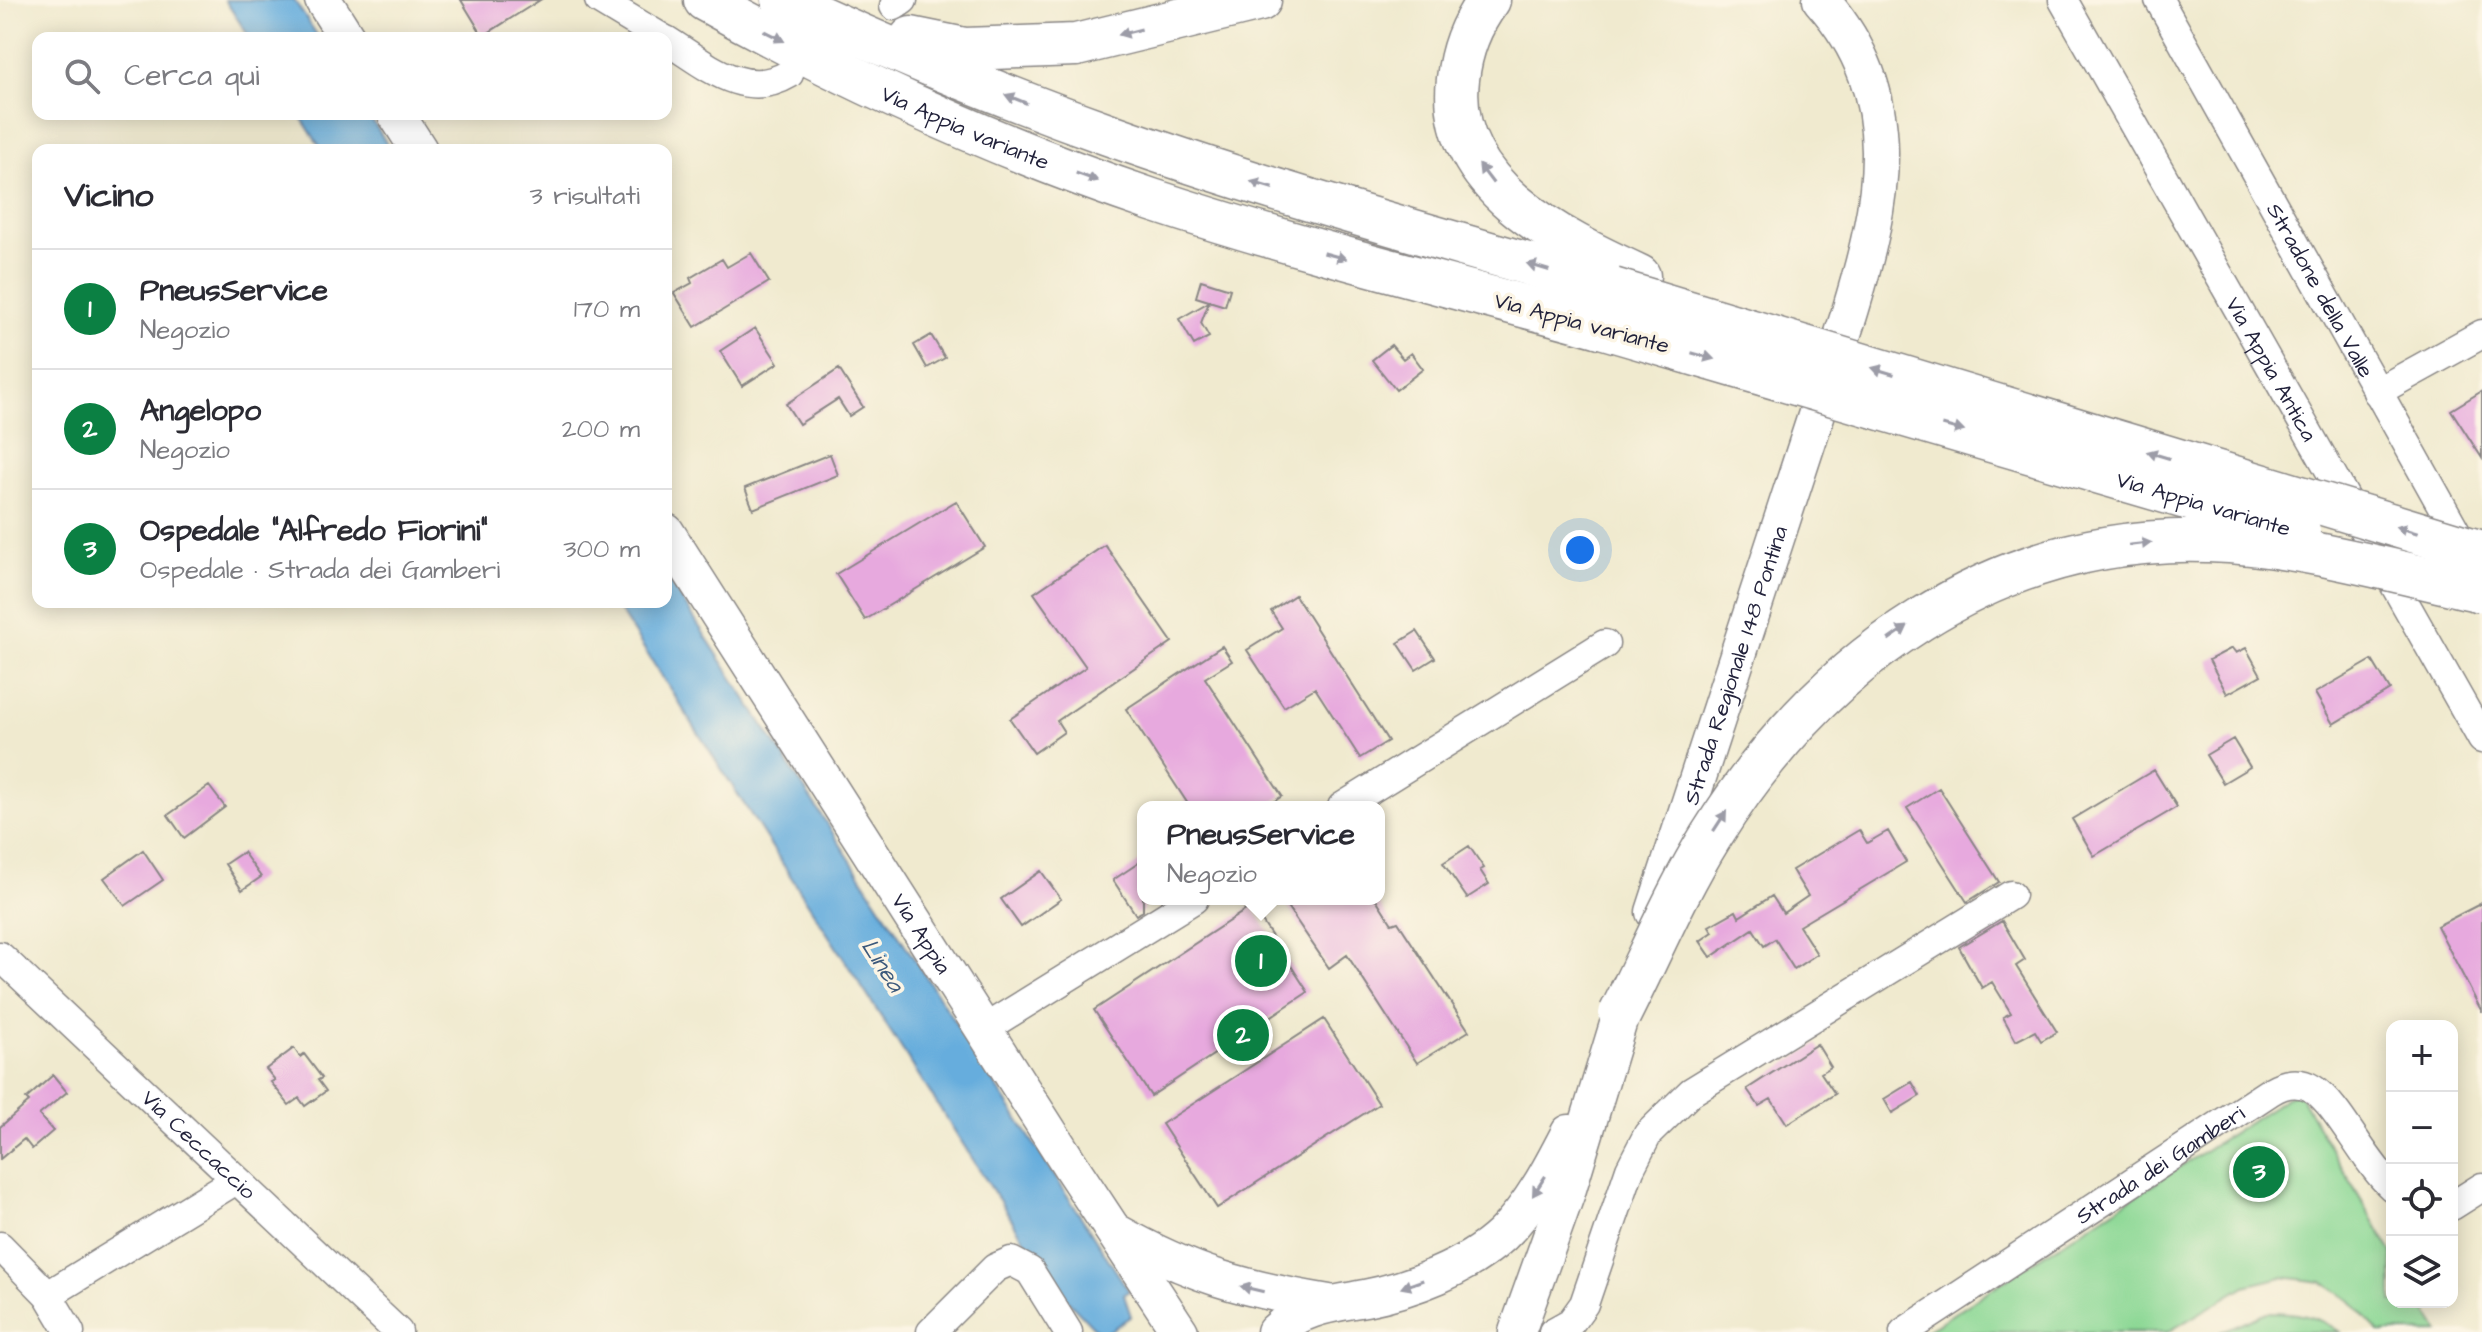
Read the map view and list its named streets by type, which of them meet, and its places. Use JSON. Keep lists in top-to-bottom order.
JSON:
{
  "streets": {
    "highway": ["Via Appia variante"],
    "main road": ["Strada Regionale 148 Pontina", "Via Appia"],
    "street": [
      "Stradone della Valle",
      "Via Appia Antica",
      "Via Ceccaccio",
      "Strada dei Gamberi"
    ]
  },
  "water": ["Linea"],
  "page": {
    "search": "Cerca qui",
    "heading": ["Vicino", "3 risultati"],
    "list": [
      {
        "mark": "1",
        "name": "PneusService",
        "note": "Negozio",
        "value": "170 m"
      },
      {
        "mark": "2",
        "name": "Angelopo",
        "note": "Negozio",
        "value": "200 m"
      },
      {
        "mark": "3",
        "name": "Ospedale \"Alfredo Fiorini\"",
        "note": "Ospedale · Strada dei Gamberi",
        "value": "300 m"
      }
    ],
    "popup": ["PneusService", "Negozio"],
    "pins": ["1", "2", "3"],
    "map_buttons": ["+", "−"]
  }
}
